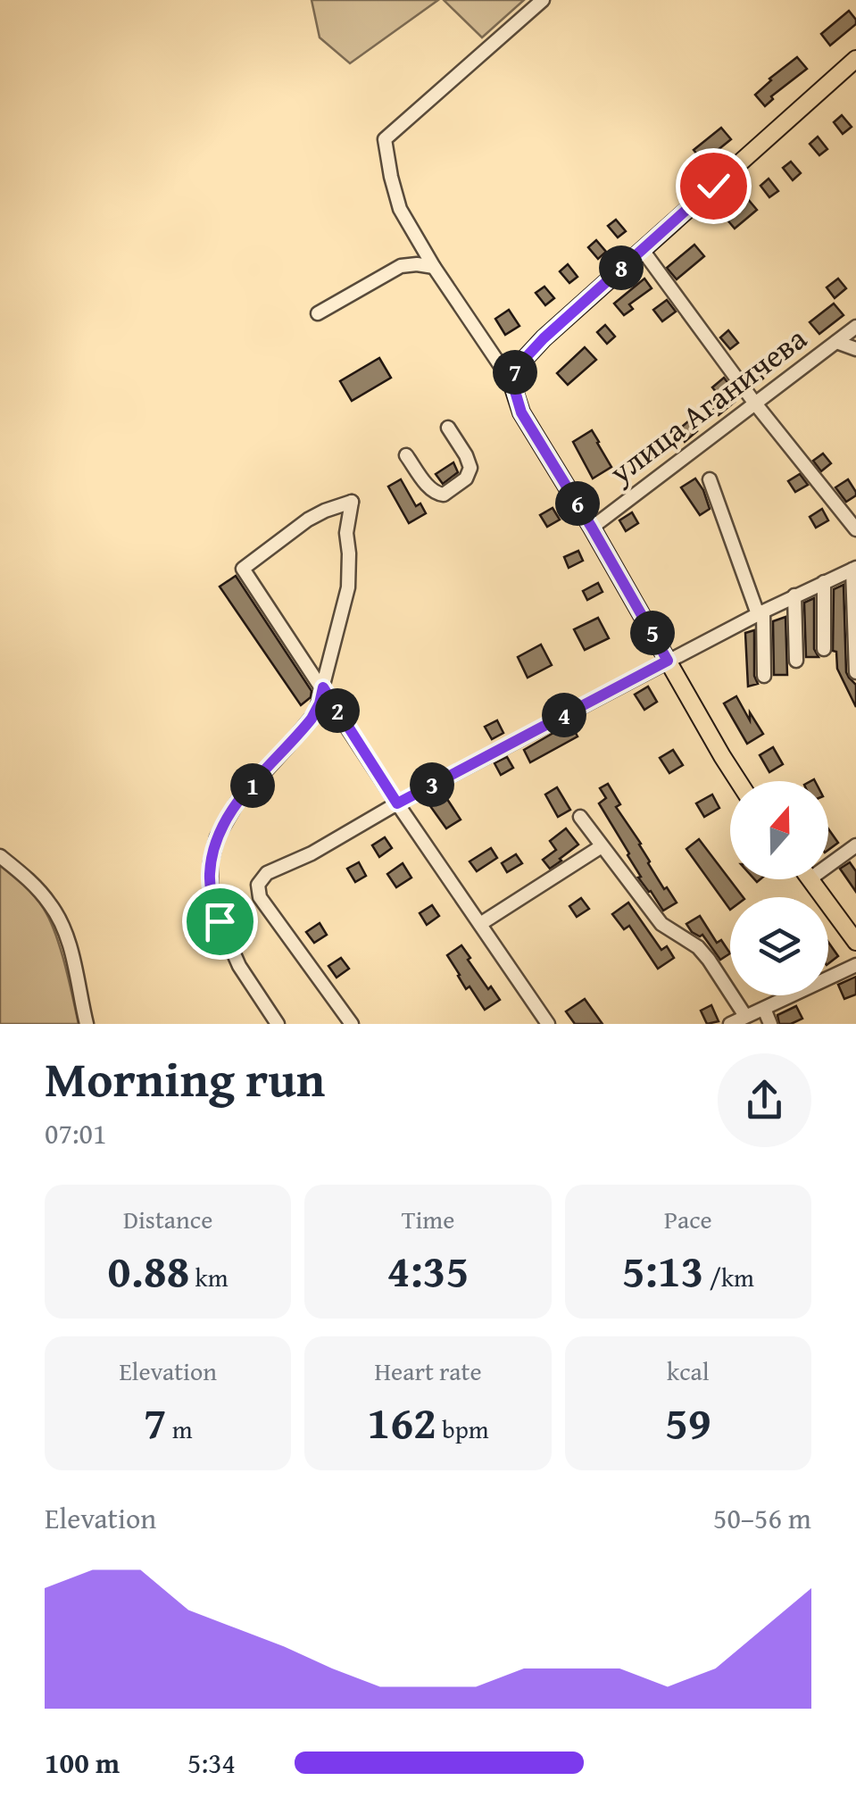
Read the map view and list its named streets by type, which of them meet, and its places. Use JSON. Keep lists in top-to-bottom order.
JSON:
{
  "streets": {
    "street": ["улица Аганичева"]
  },
  "north": "top",
  "page": {
    "pins": [
      "8",
      "7",
      "6",
      "5",
      "2",
      "4",
      "3",
      "1"
    ],
    "heading": ["Morning run", "07:01"],
    "stats": [
      ["Distance", "0.88 km"],
      ["Time", "4:35"],
      ["Pace", "5:13 /km"],
      ["Elevation", "7 m"],
      ["Heart rate", "162 bpm"],
      ["kcal", "59"]
    ],
    "chart": ["Elevation", "50–56 m"],
    "list": [
      {
        "name": "100 m",
        "note": "5:34"
      }
    ]
  }
}
